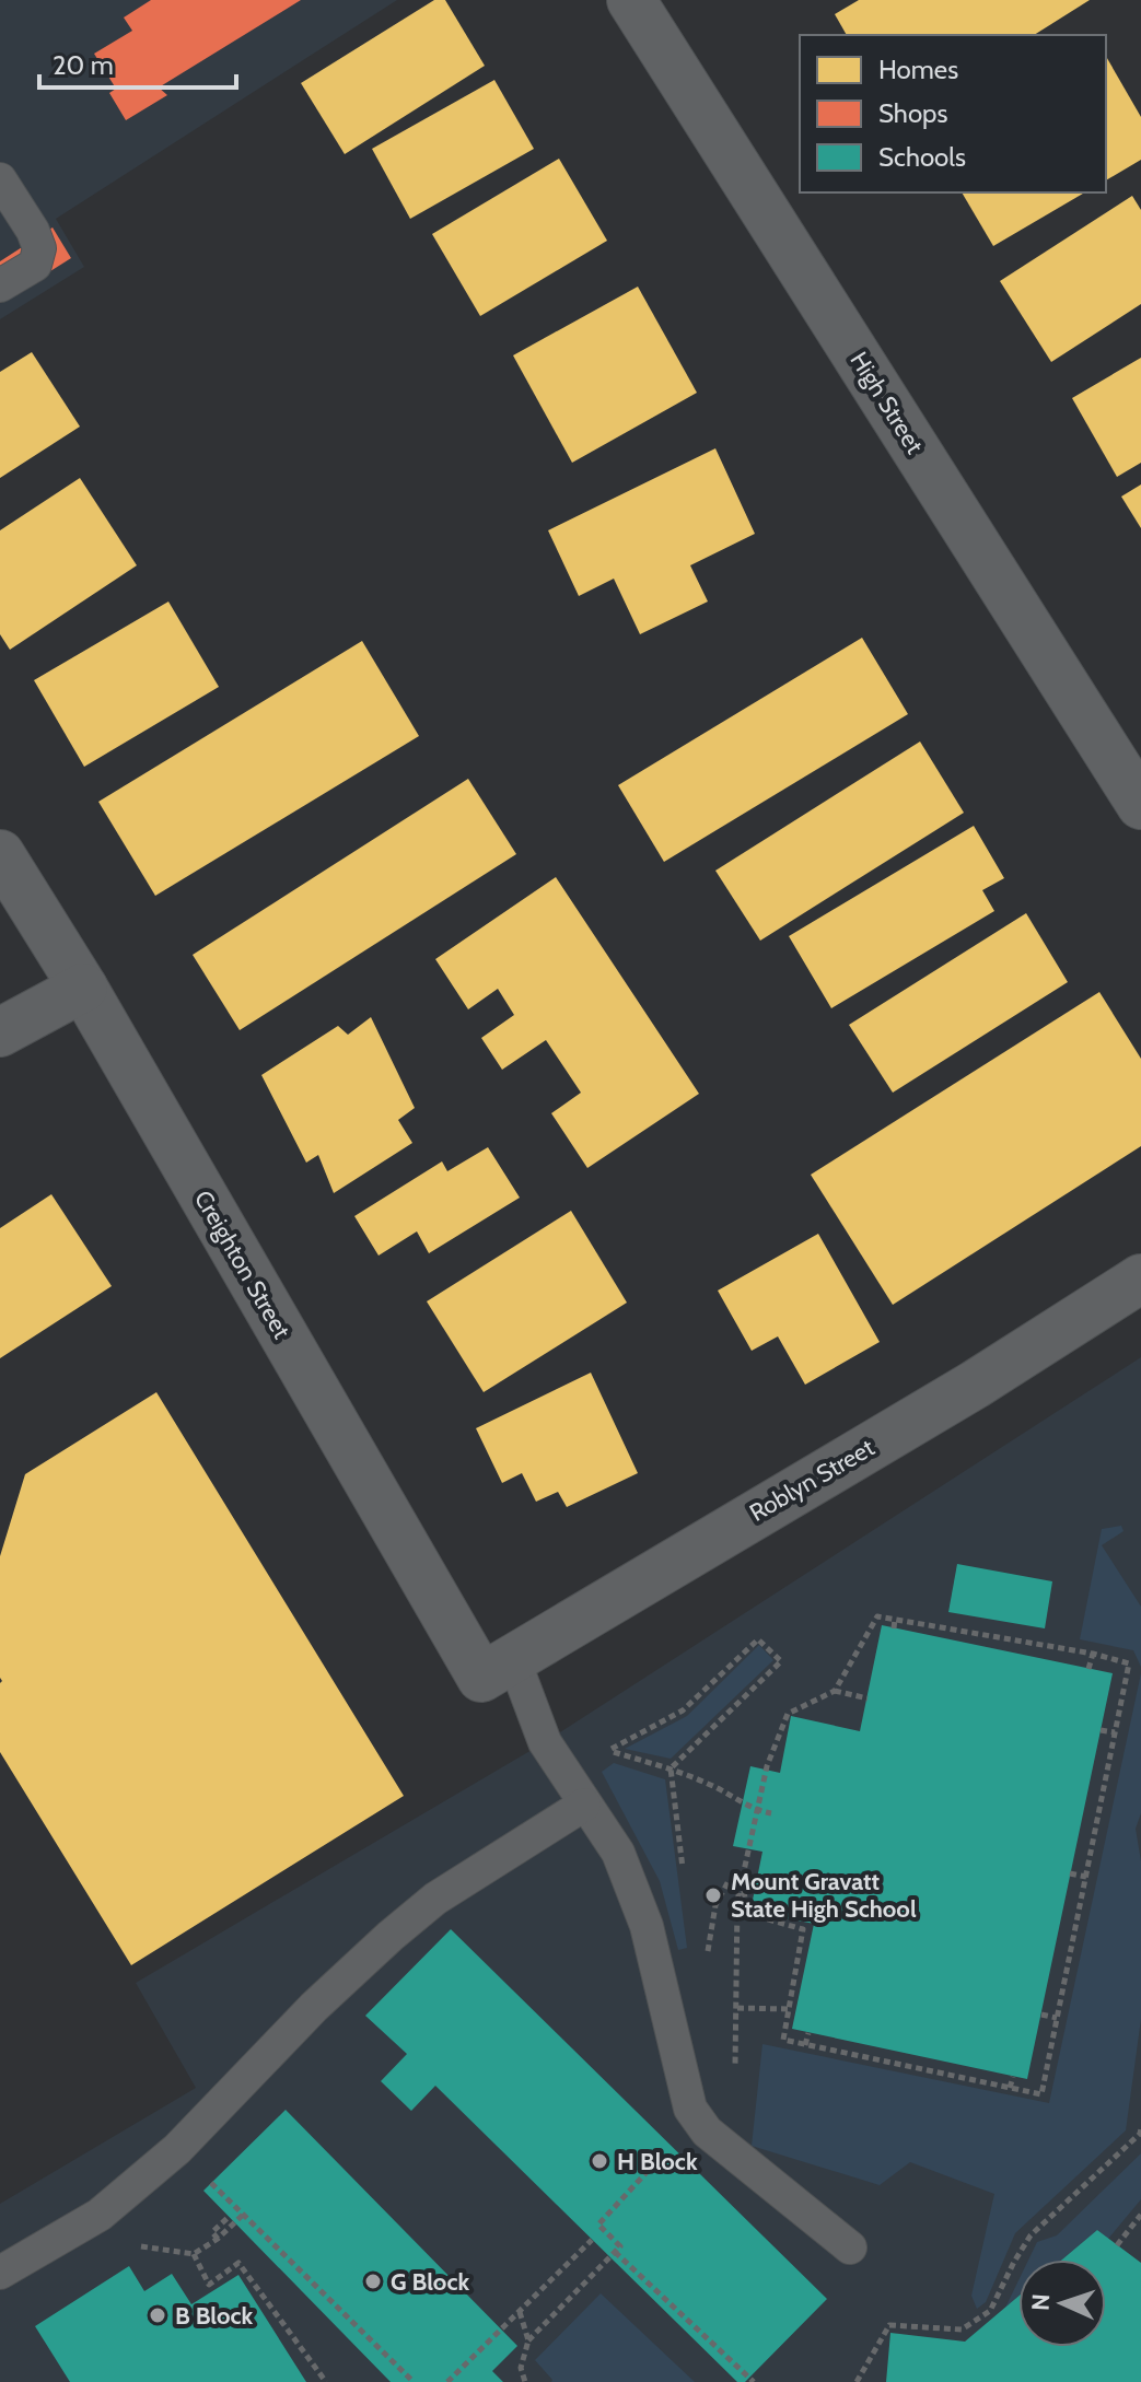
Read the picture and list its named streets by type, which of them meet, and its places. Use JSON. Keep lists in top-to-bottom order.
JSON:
{
  "streets": {
    "street": ["High Street", "Creighton Street", "Roblyn Street"]
  },
  "crossings": [
    ["Creighton Street", "Roblyn Street"]
  ],
  "places": [
    "Mount Gravatt State High School",
    "H Block",
    "G Block",
    "B Block"
  ],
  "legend": ["Homes", "Shops", "Schools"],
  "scale_bar": "20 m",
  "north": "left"
}
